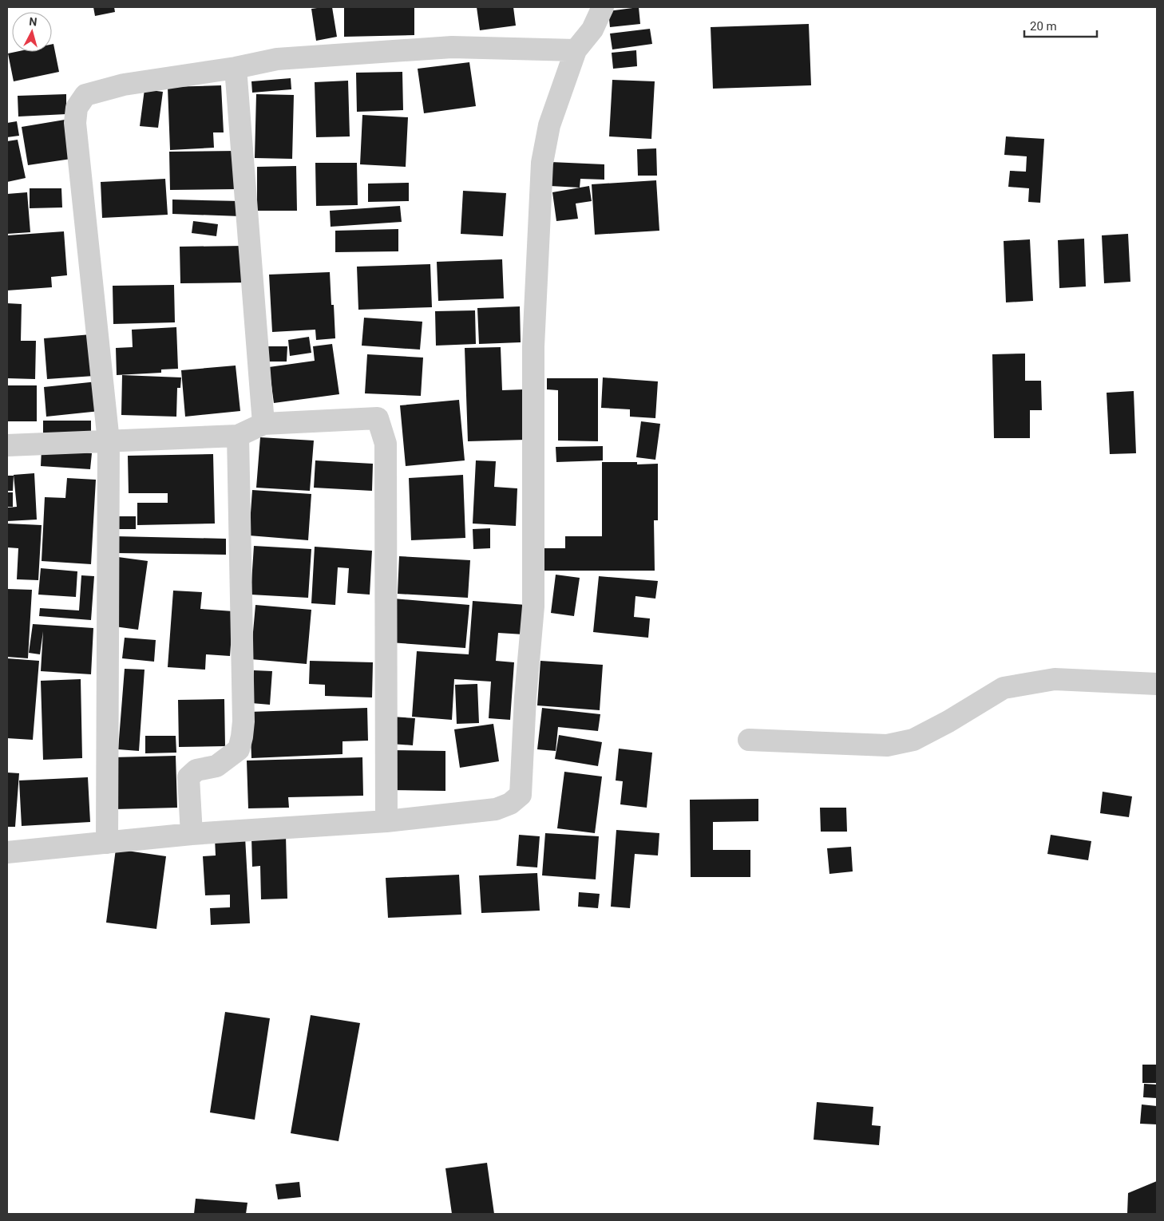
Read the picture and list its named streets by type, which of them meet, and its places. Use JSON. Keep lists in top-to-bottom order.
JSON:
{
  "scale_bar": "20 m",
  "north": "top"
}
